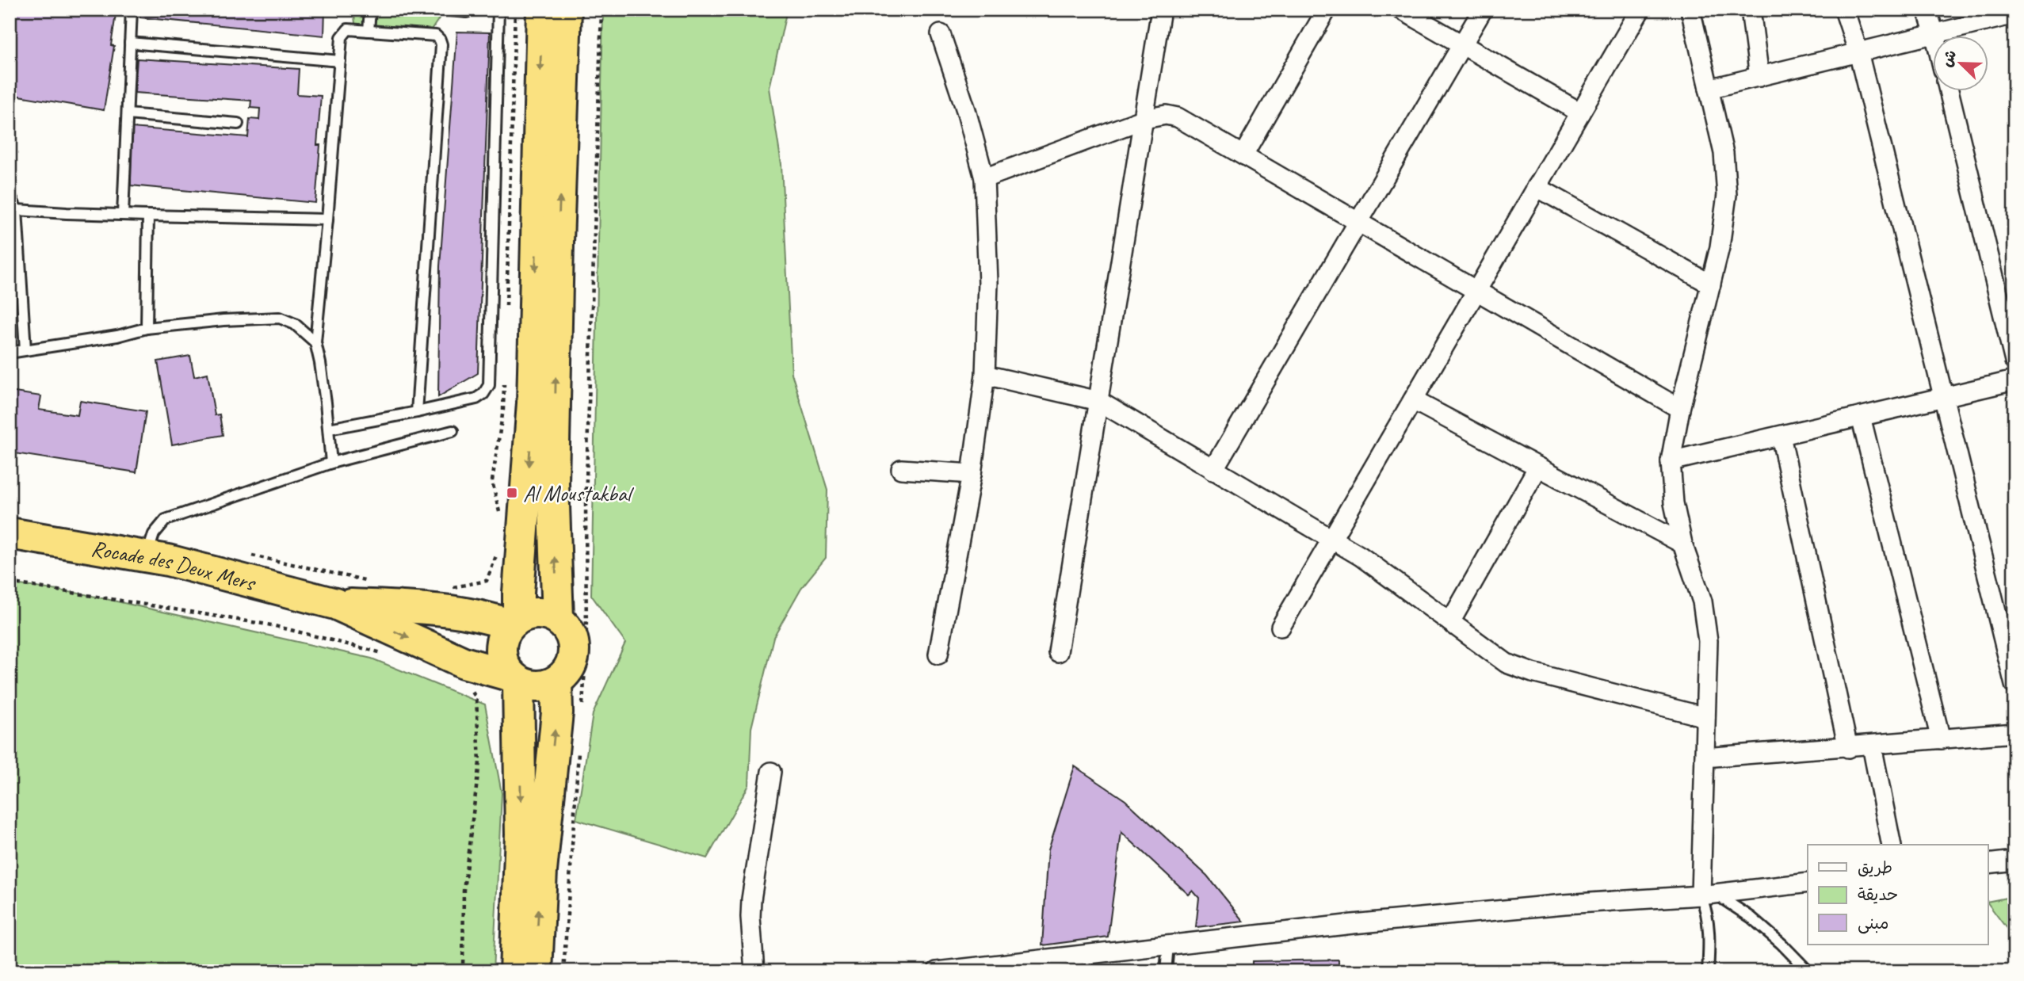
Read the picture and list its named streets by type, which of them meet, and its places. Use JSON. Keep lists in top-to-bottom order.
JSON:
{
  "streets": {
    "highway": ["Rocade des Deux Mers"]
  },
  "places": {
    "transit": ["Al Moustakbal"]
  },
  "legend": ["طريق", "حديقة", "مبنى"],
  "north": "top left"
}
